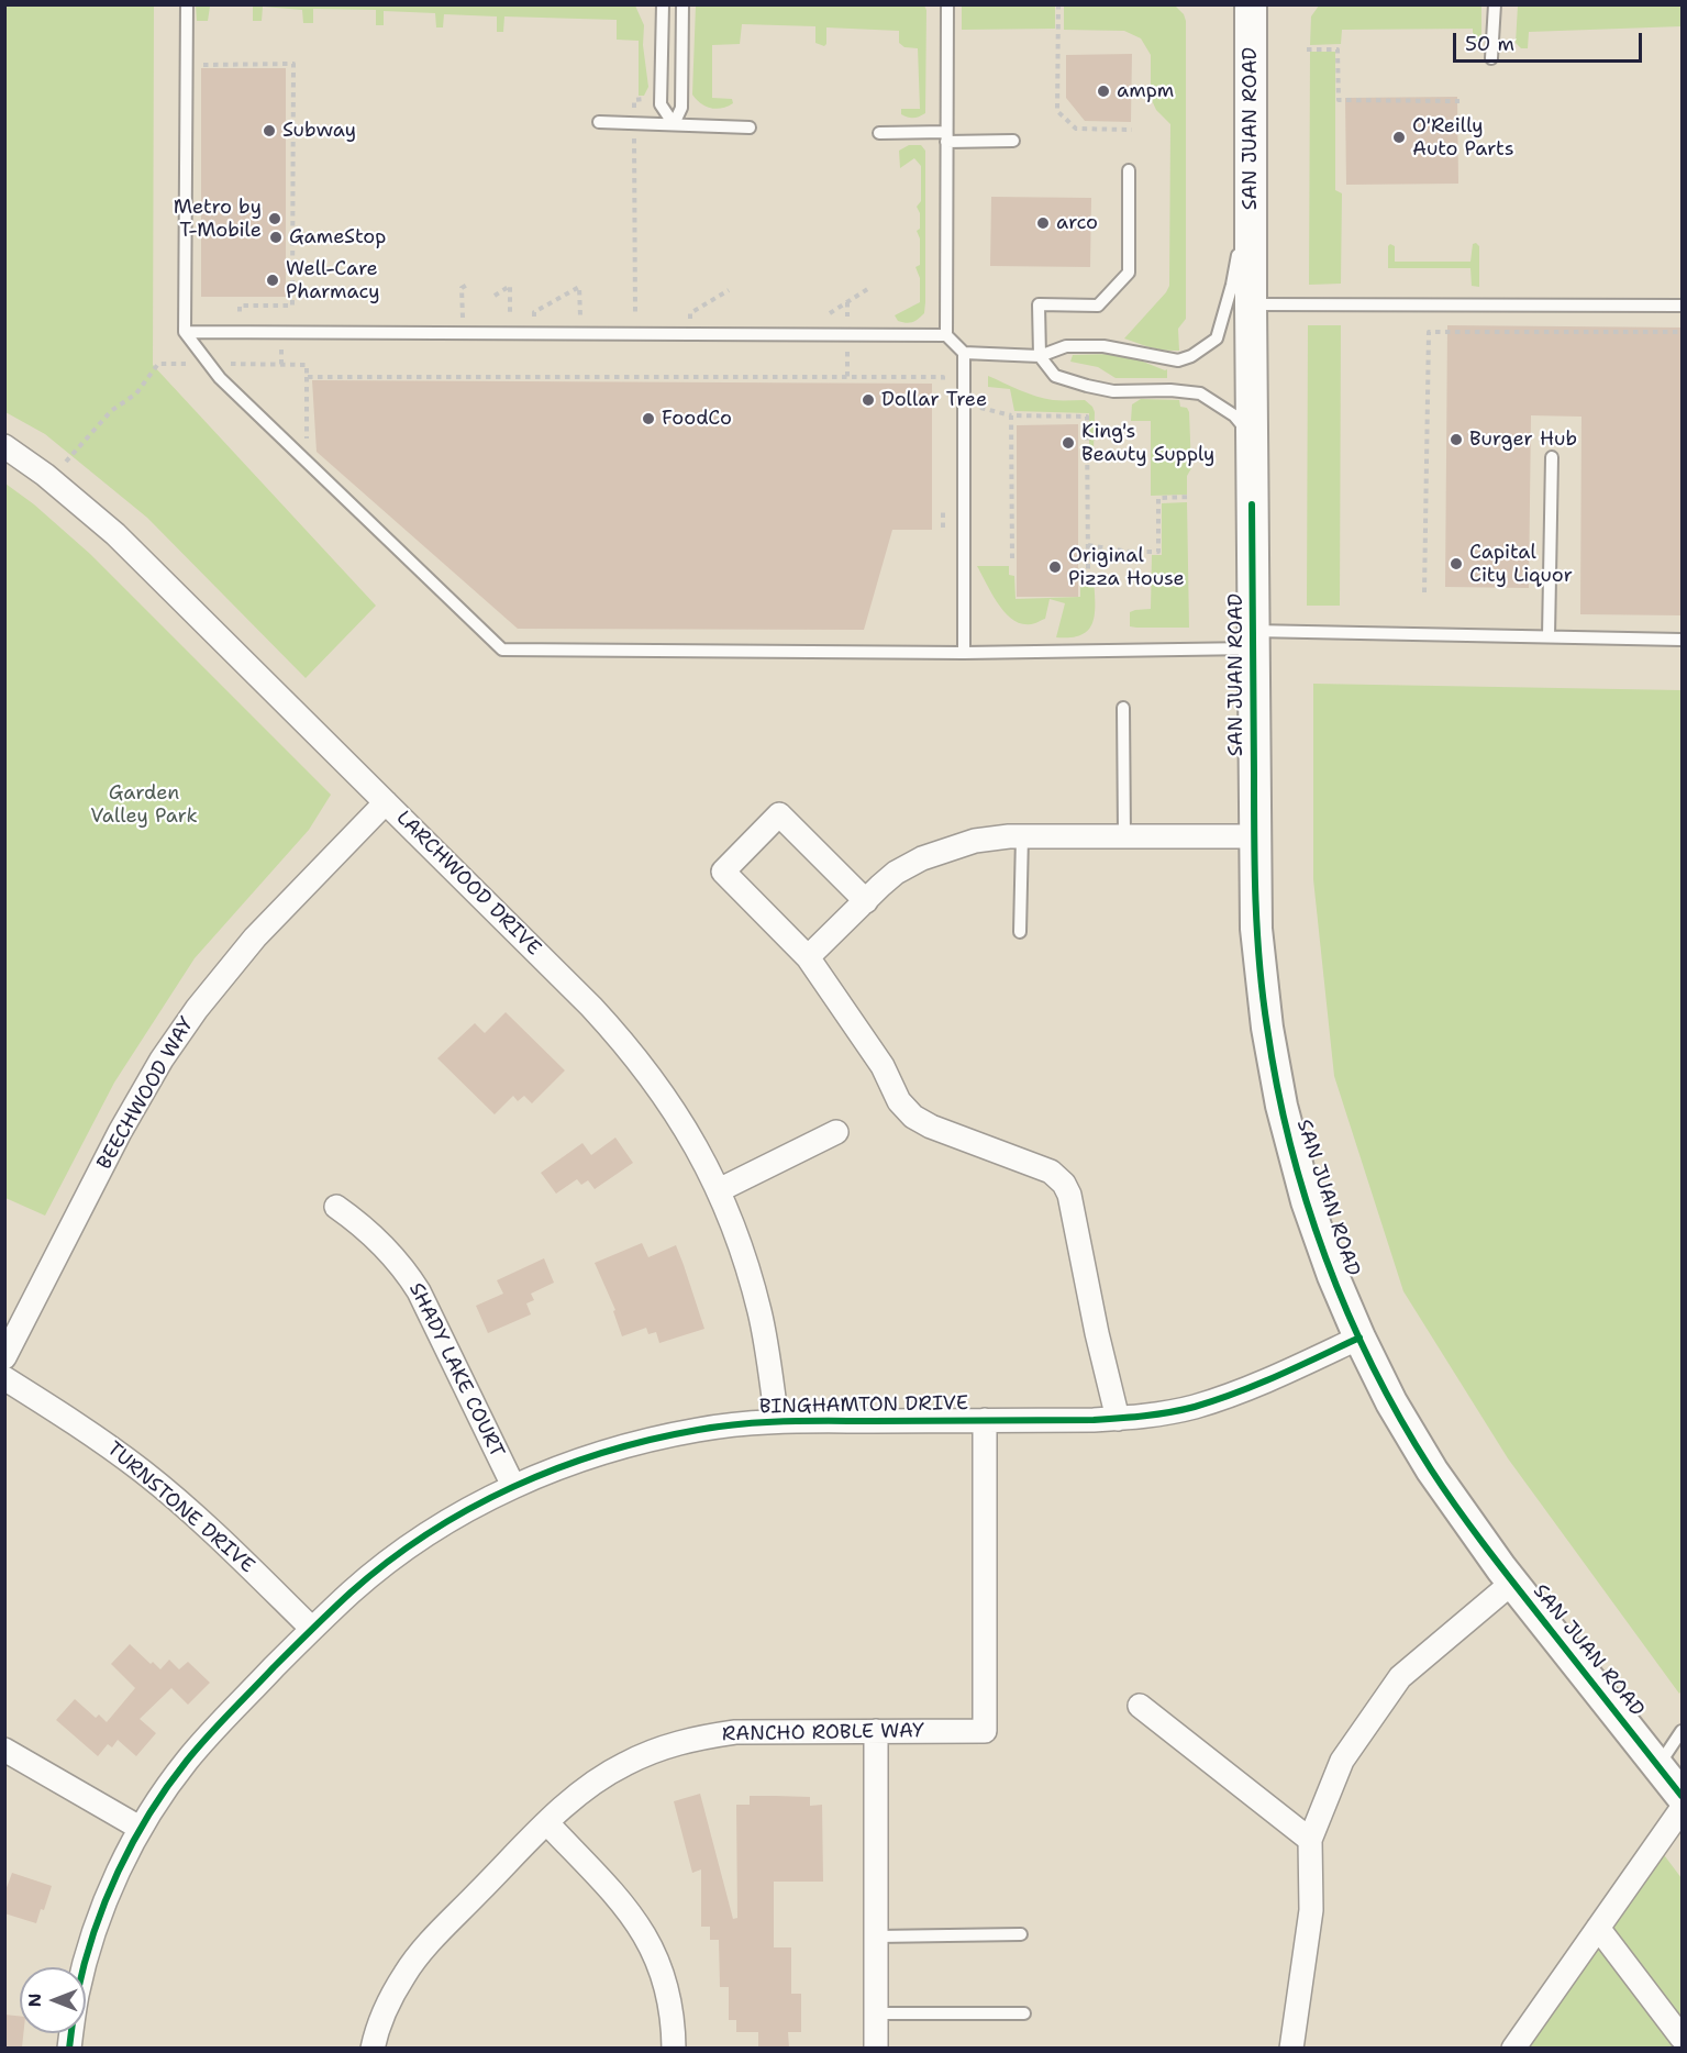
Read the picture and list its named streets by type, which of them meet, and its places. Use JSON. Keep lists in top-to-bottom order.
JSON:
{
  "streets": {
    "main road": ["SAN JUAN ROAD"],
    "street": [
      "LARCHWOOD DRIVE",
      "BEECHWOOD WAY",
      "SHADY LAKE COURT",
      "BINGHAMTON DRIVE",
      "TURNSTONE DRIVE",
      "RANCHO ROBLE WAY"
    ]
  },
  "crossings": [
    ["SAN JUAN ROAD", "BINGHAMTON DRIVE"],
    ["LARCHWOOD DRIVE", "BEECHWOOD WAY"],
    ["LARCHWOOD DRIVE", "BINGHAMTON DRIVE"],
    ["SHADY LAKE COURT", "BINGHAMTON DRIVE"],
    ["BINGHAMTON DRIVE", "TURNSTONE DRIVE"],
    ["BINGHAMTON DRIVE", "RANCHO ROBLE WAY"]
  ],
  "parks": ["Garden Valley Park"],
  "places": [
    "ampm",
    "Subway",
    "O'Reilly Auto Parts",
    "Metro by T-Mobile",
    "arco",
    "GameStop",
    "Well-Care Pharmacy",
    "Dollar Tree",
    "FoodCo",
    "Burger Hub",
    "King's Beauty Supply",
    "Capital City Liquor",
    "Original Pizza House"
  ],
  "scale_bar": "50 m",
  "north": "left"
}
